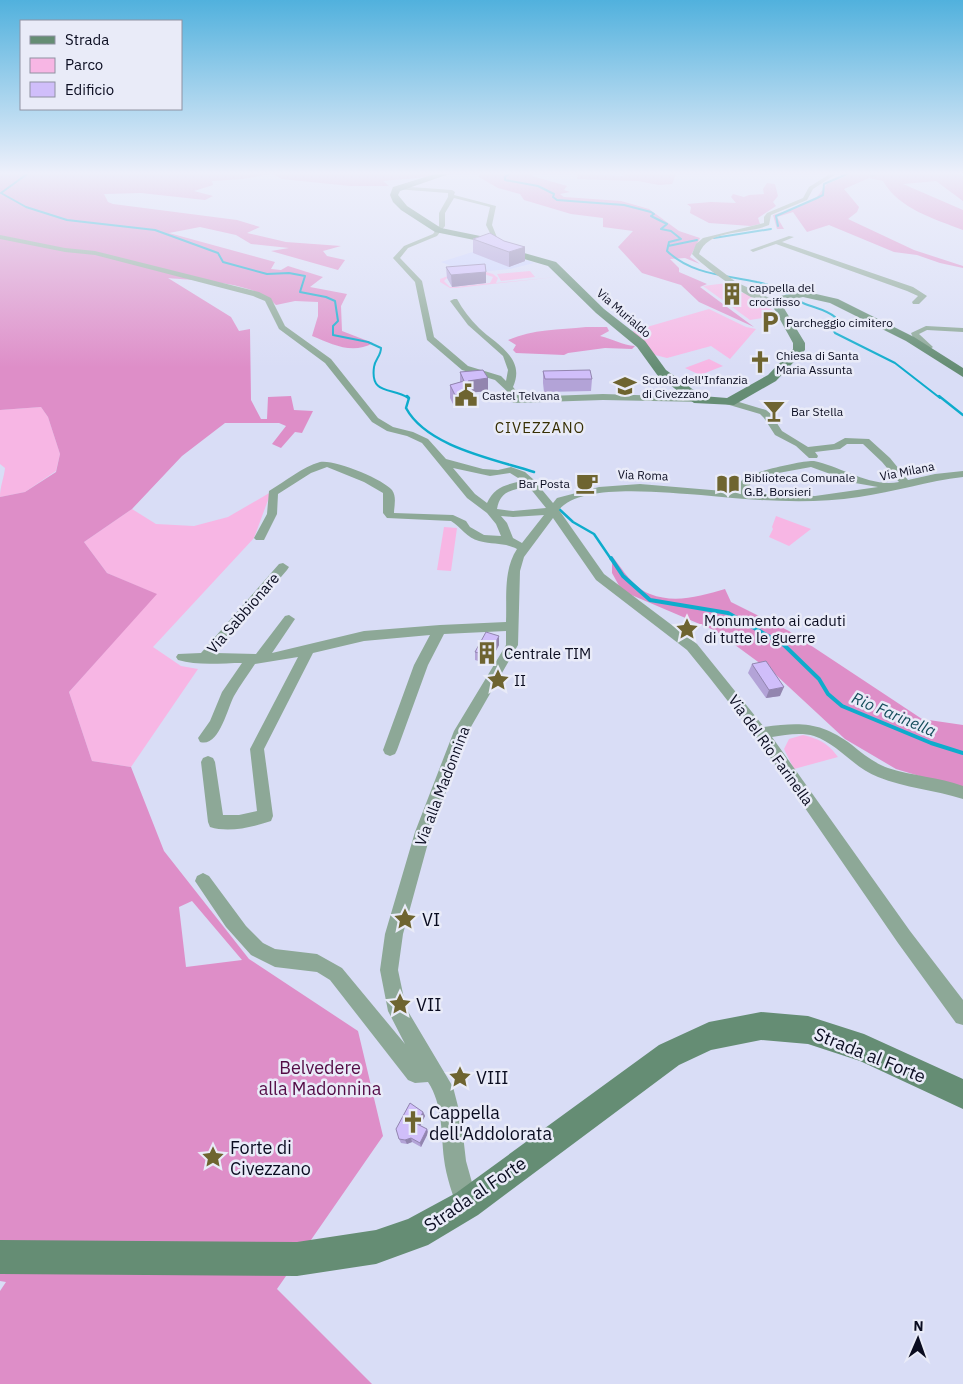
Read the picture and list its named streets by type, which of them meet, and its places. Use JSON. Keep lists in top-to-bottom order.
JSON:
{
  "streets": {
    "street": [
      "Via Murialdo",
      "Via Milana",
      "Via Roma",
      "Via Sabbionare",
      "Via del Rio Farinella",
      "Via alla Madonnina",
      "Strada al Forte"
    ]
  },
  "crossings": [
    ["Via Milana", "Via Roma"],
    ["Via Roma", "Via del Rio Farinella"],
    ["Via Roma", "Via alla Madonnina"],
    ["Via Sabbionare", "Via alla Madonnina"],
    ["Via del Rio Farinella", "Via alla Madonnina"],
    ["Via alla Madonnina", "Strada al Forte"]
  ],
  "districts": ["CIVEZZANO"],
  "water": ["Rio Farinella"],
  "parks": ["Belvedere alla Madonnina"],
  "places": {
    "building": ["cappella del crocifisso", "Centrale TIM"],
    "parking": ["Parcheggio cimitero"],
    "church": ["Chiesa di Santa Maria Assunta", "Cappella dell'Addolorata"],
    "school or university": ["Scuola dell'Infanzia di Civezzano"],
    "public building": ["Castel Telvana"],
    "bar": ["Bar Stella"],
    "cafe": ["Bar Posta"],
    "library": ["Biblioteca Comunale G.B. Borsieri"],
    "place": [
      "Monumento ai caduti di tutte le guerre",
      "II",
      "VI",
      "VII",
      "VIII",
      "Forte di Civezzano"
    ]
  },
  "legend": ["Strada", "Parco", "Edificio"],
  "north": "top"
}
